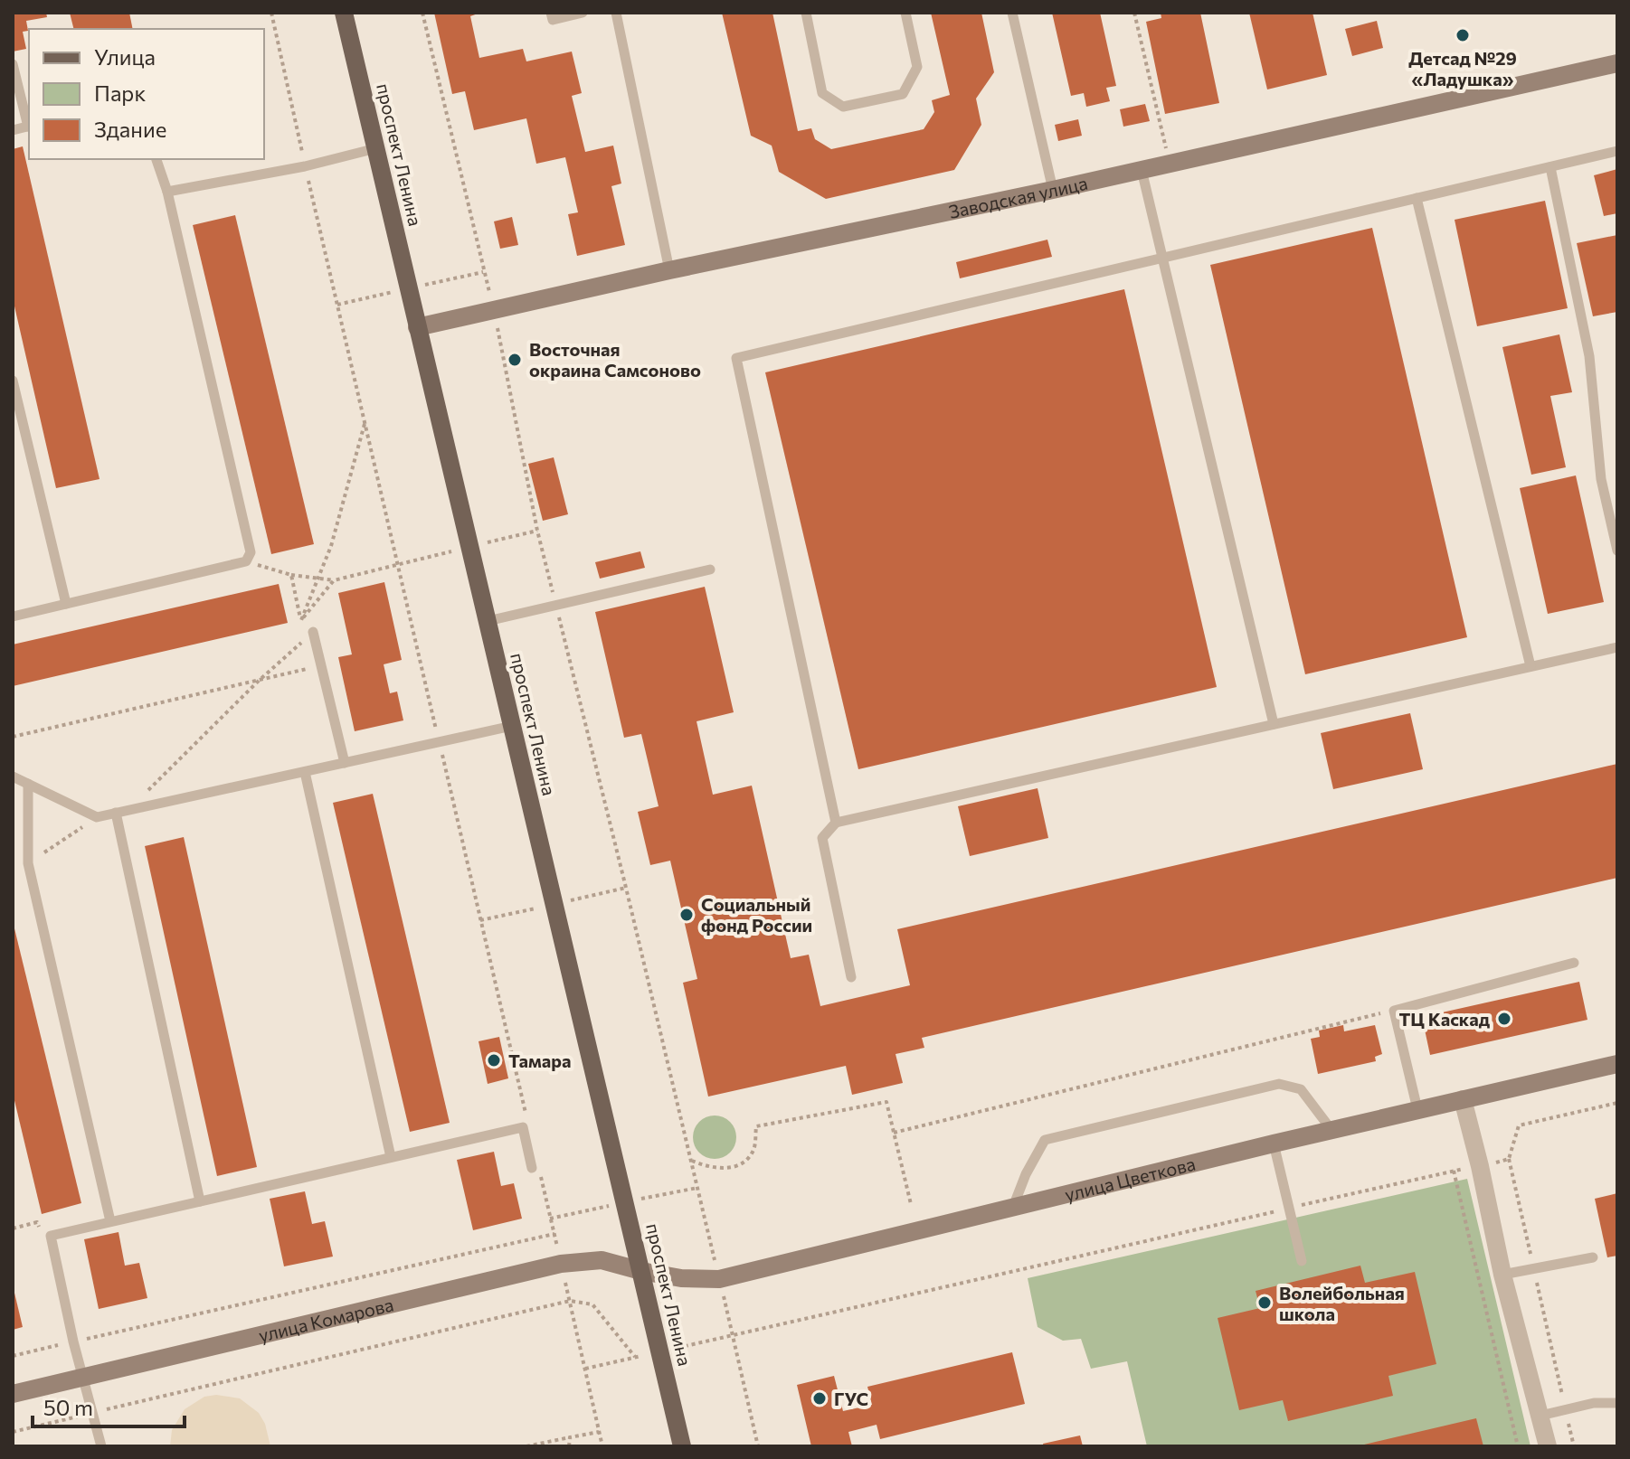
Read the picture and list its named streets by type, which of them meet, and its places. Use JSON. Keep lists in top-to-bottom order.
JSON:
{
  "streets": {
    "main road": ["проспект Ленина"],
    "street": ["Заводская улица", "улица Цветкова", "улица Комарова"]
  },
  "crossings": [
    ["проспект Ленина", "Заводская улица"],
    ["проспект Ленина", "улица Цветкова"],
    ["проспект Ленина", "улица Комарова"],
    ["улица Цветкова", "улица Комарова"]
  ],
  "places": [
    "Детсад №29 «Ладушка»",
    "Восточная окраина Самсоново",
    "Социальный фонд России",
    "ТЦ Каскад",
    "Тамара",
    "Волейбольная школа",
    "ГУС"
  ],
  "legend": ["Улица", "Парк", "Здание"],
  "scale_bar": "50 m"
}
